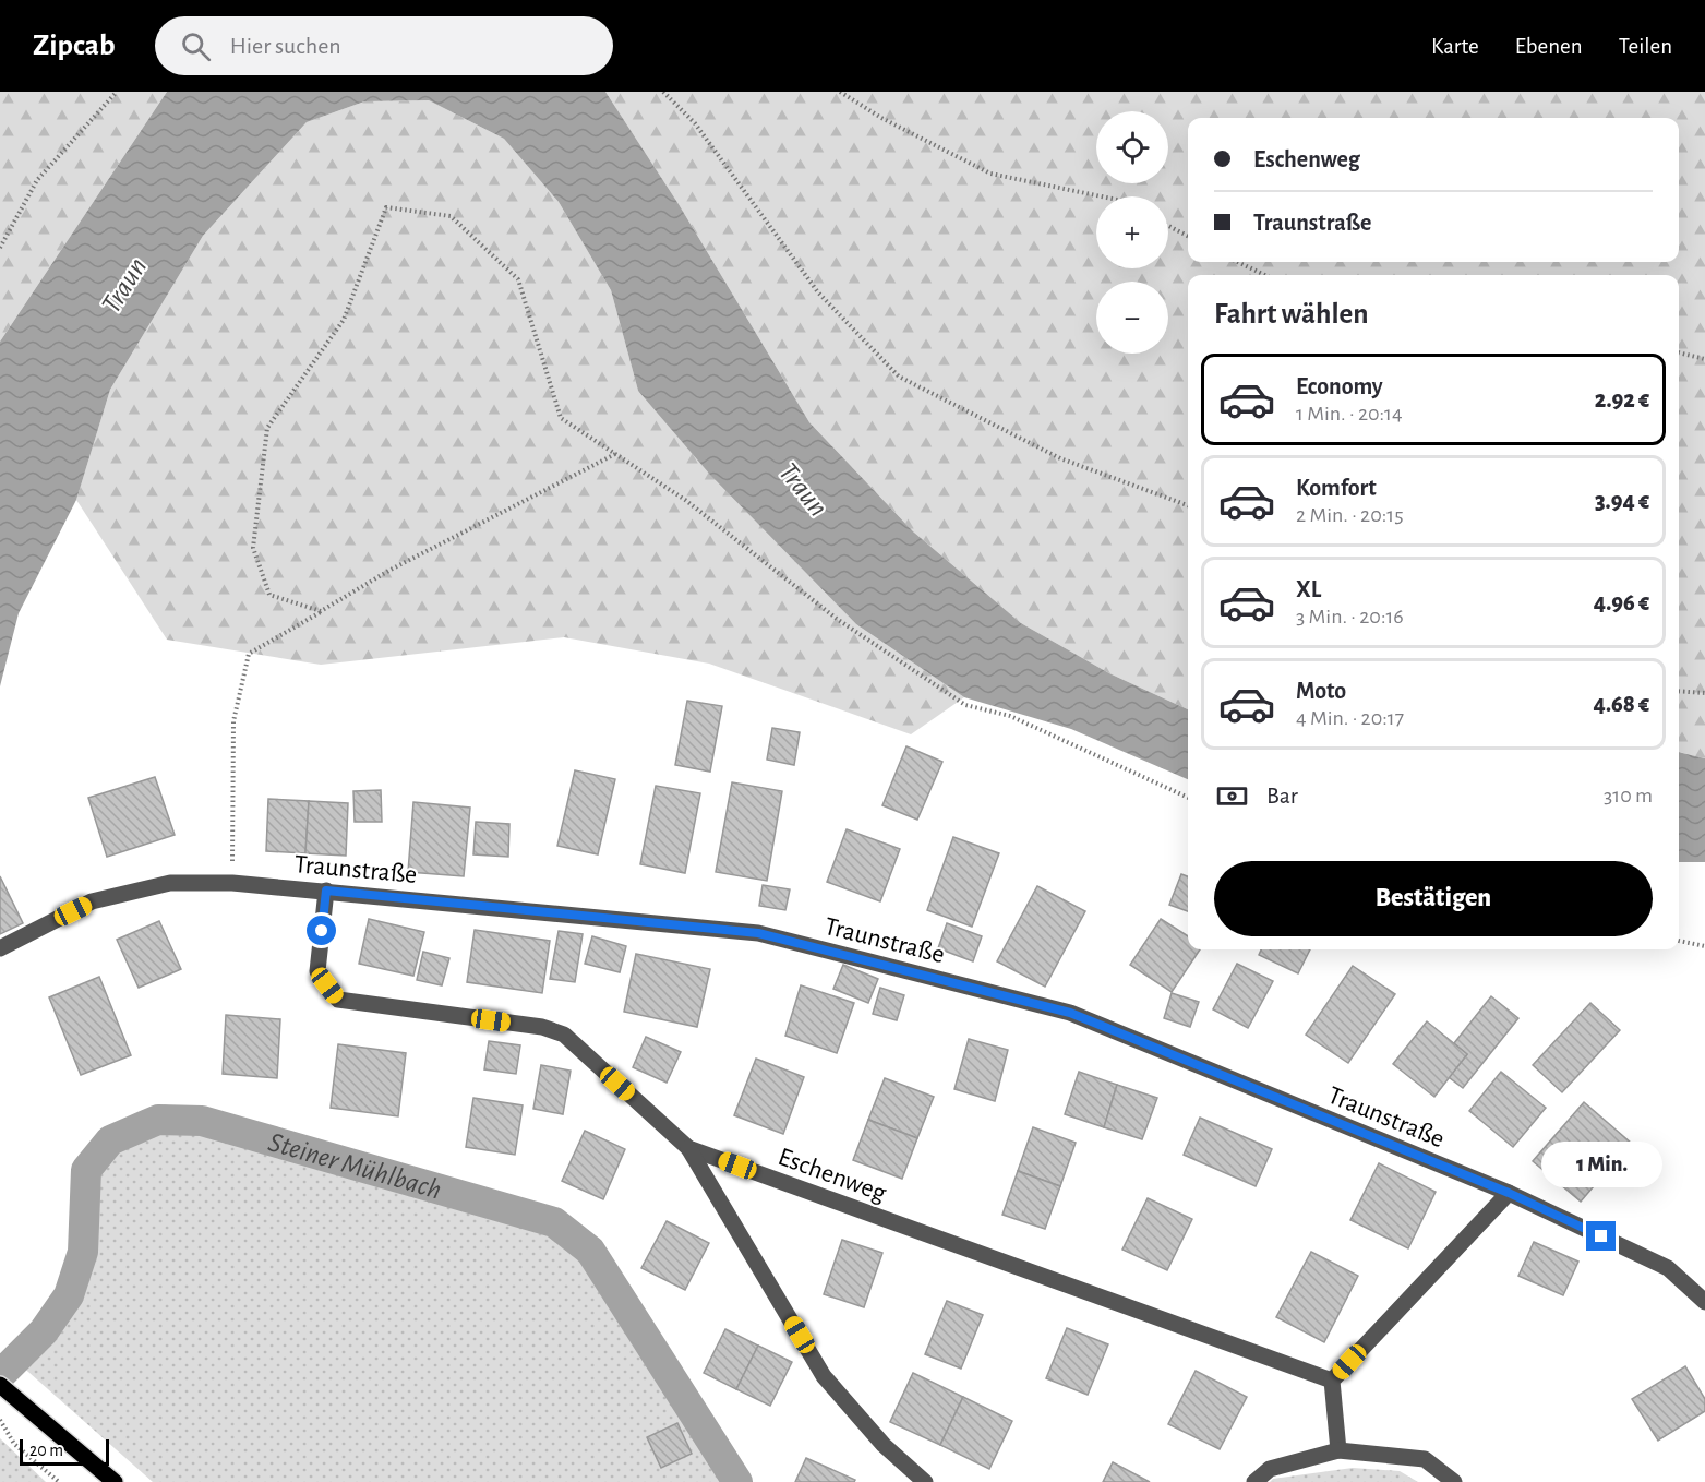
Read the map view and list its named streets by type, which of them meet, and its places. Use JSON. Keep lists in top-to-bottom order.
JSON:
{
  "streets": {
    "street": ["Traunstraße", "Eschenweg"]
  },
  "crossings": [
    ["Traunstraße", "Eschenweg"]
  ],
  "water": ["Traun", "Steiner Mühlbach"],
  "scale_bar": "20 m",
  "page": {
    "header": "Zipcab",
    "search": "Hier suchen",
    "nav": ["Karte", "Ebenen", "Teilen"],
    "map_buttons": ["+", "−"],
    "banner": ["Eschenweg", "Traunstraße"],
    "heading": "Fahrt wählen",
    "list": [
      {
        "name": "Economy",
        "note": "1 Min. · 20:14",
        "value": "2.92 €"
      },
      {
        "name": "Komfort",
        "note": "2 Min. · 20:15",
        "value": "3.94 €"
      },
      {
        "name": "XL",
        "note": "3 Min. · 20:16",
        "value": "4.96 €"
      },
      {
        "name": "Moto",
        "note": "4 Min. · 20:17",
        "value": "4.68 €"
      }
    ],
    "pay": ["Bar", "310 m"],
    "buttons": "Bestätigen",
    "bubble": "1 Min.",
    "scale": "20 m"
  }
}
